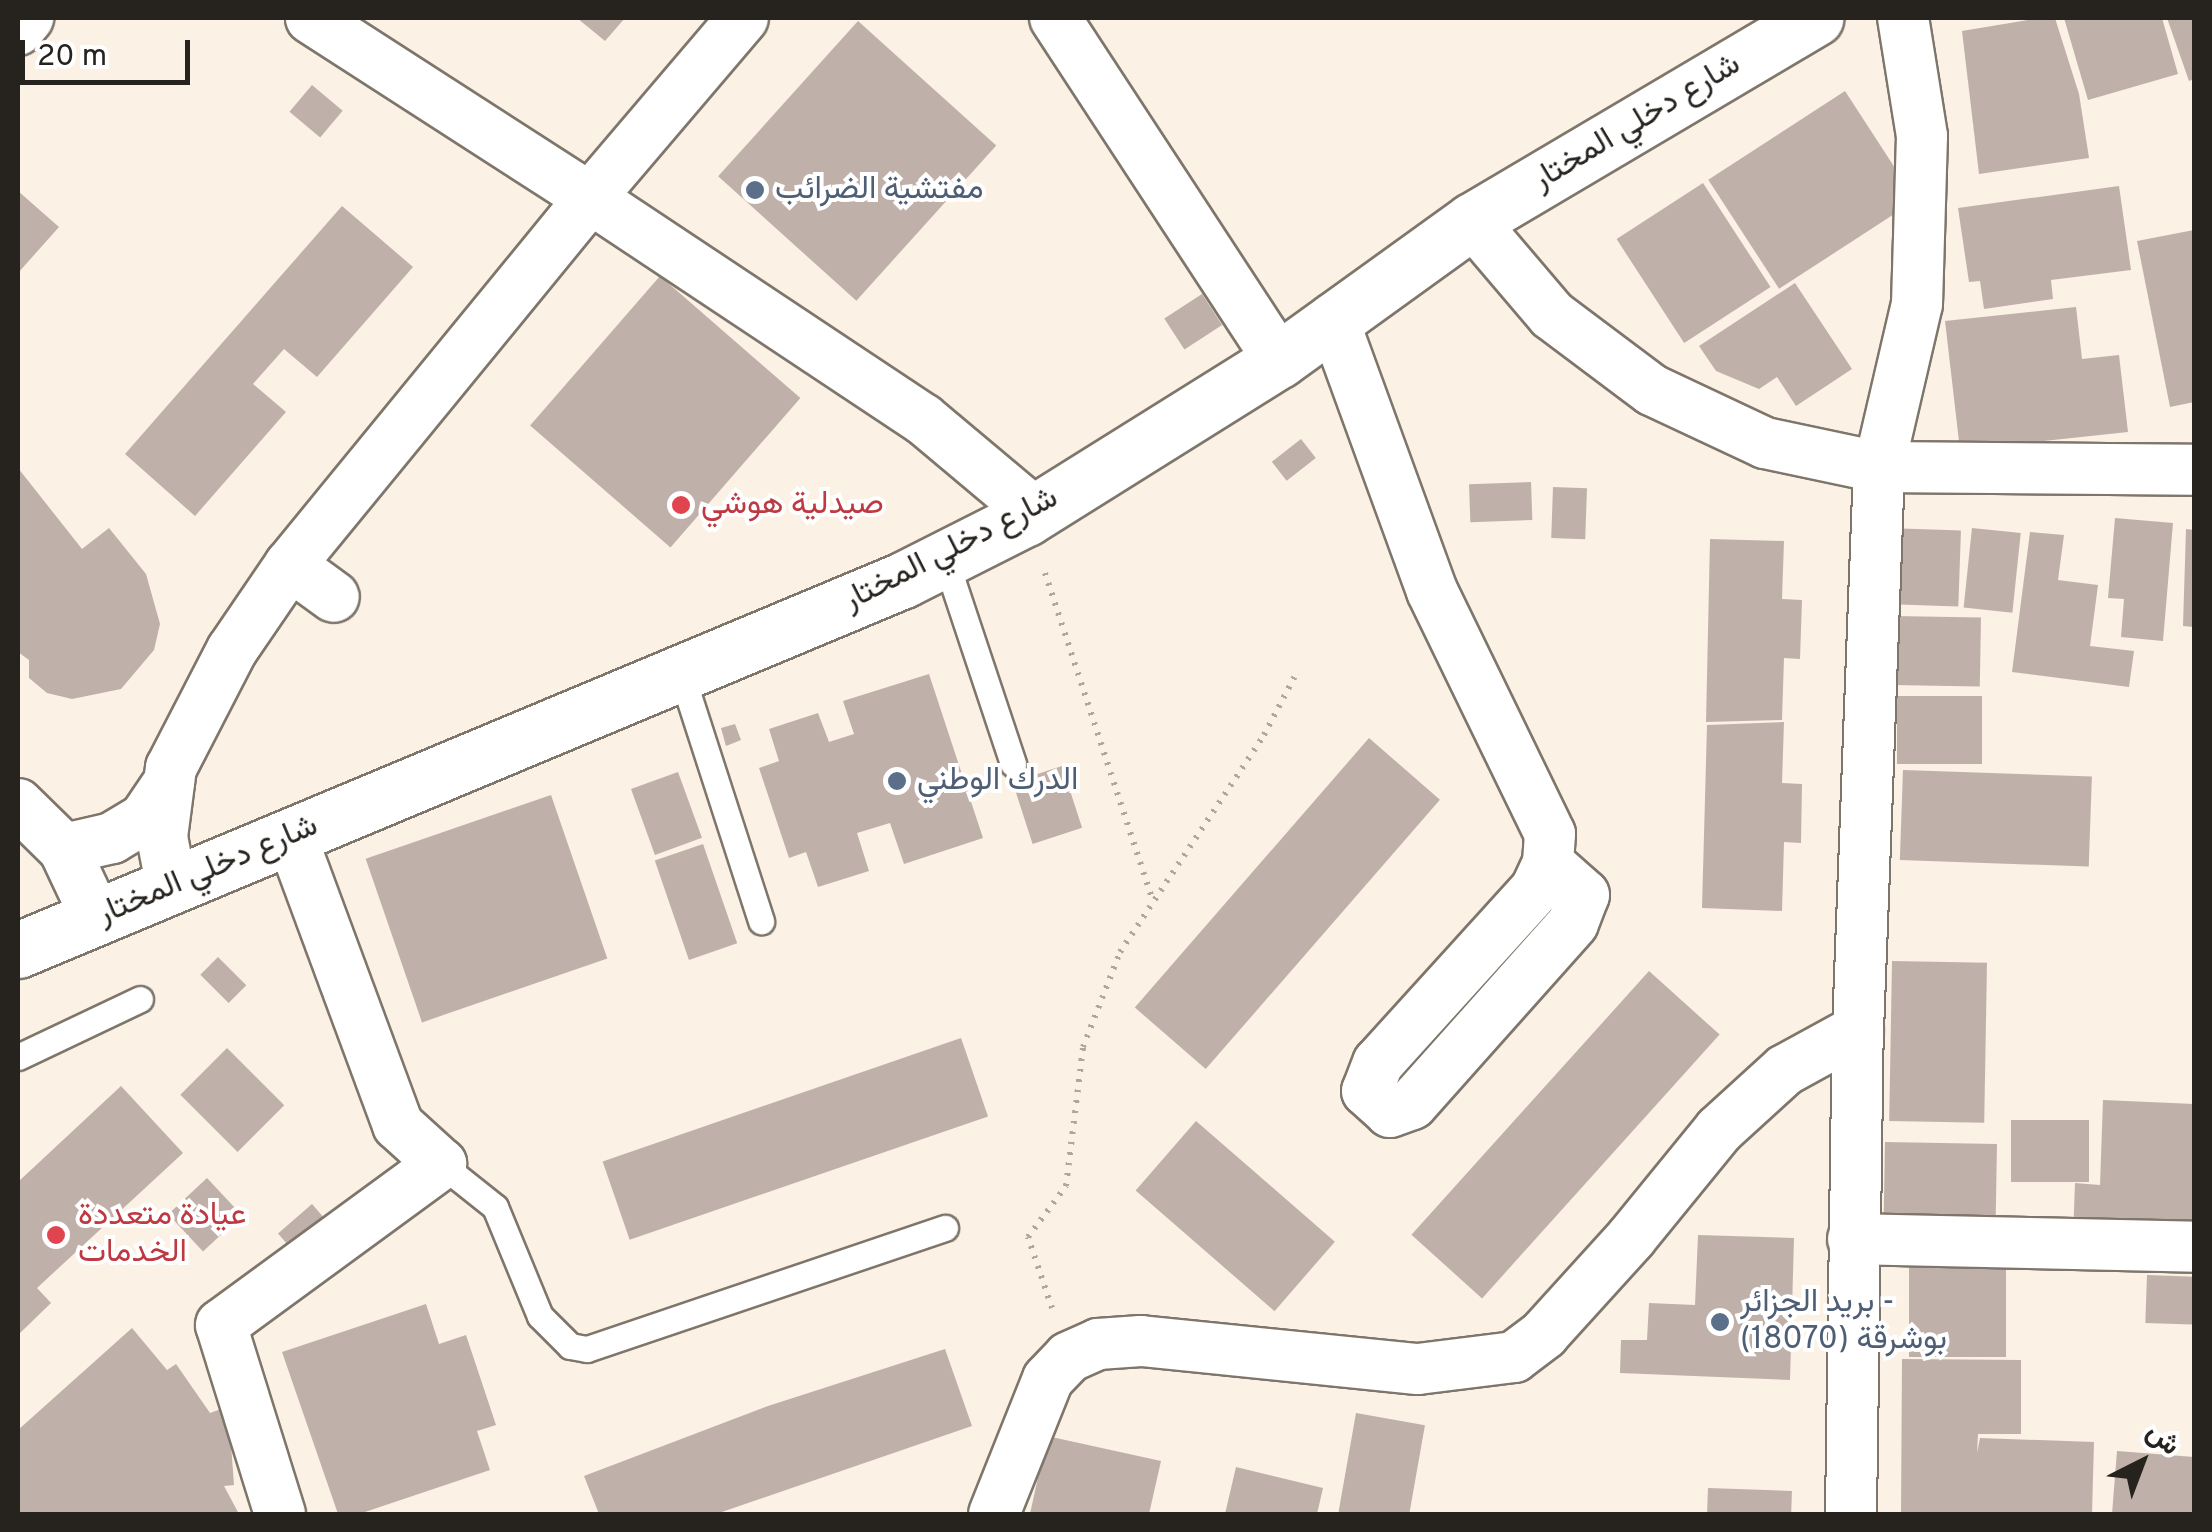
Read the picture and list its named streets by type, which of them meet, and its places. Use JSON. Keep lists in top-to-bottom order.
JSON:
{
  "streets": {
    "main road": ["شارع دخلي المختار"]
  },
  "places": [
    "مفتشية الضرائب",
    "صيدلية هوشي",
    "الدرك الوطني",
    "عيادة متعددة الخدمات",
    "بريد الجزائر - بوشرقة (18070)"
  ],
  "scale_bar": "20 m",
  "north": "top right"
}
